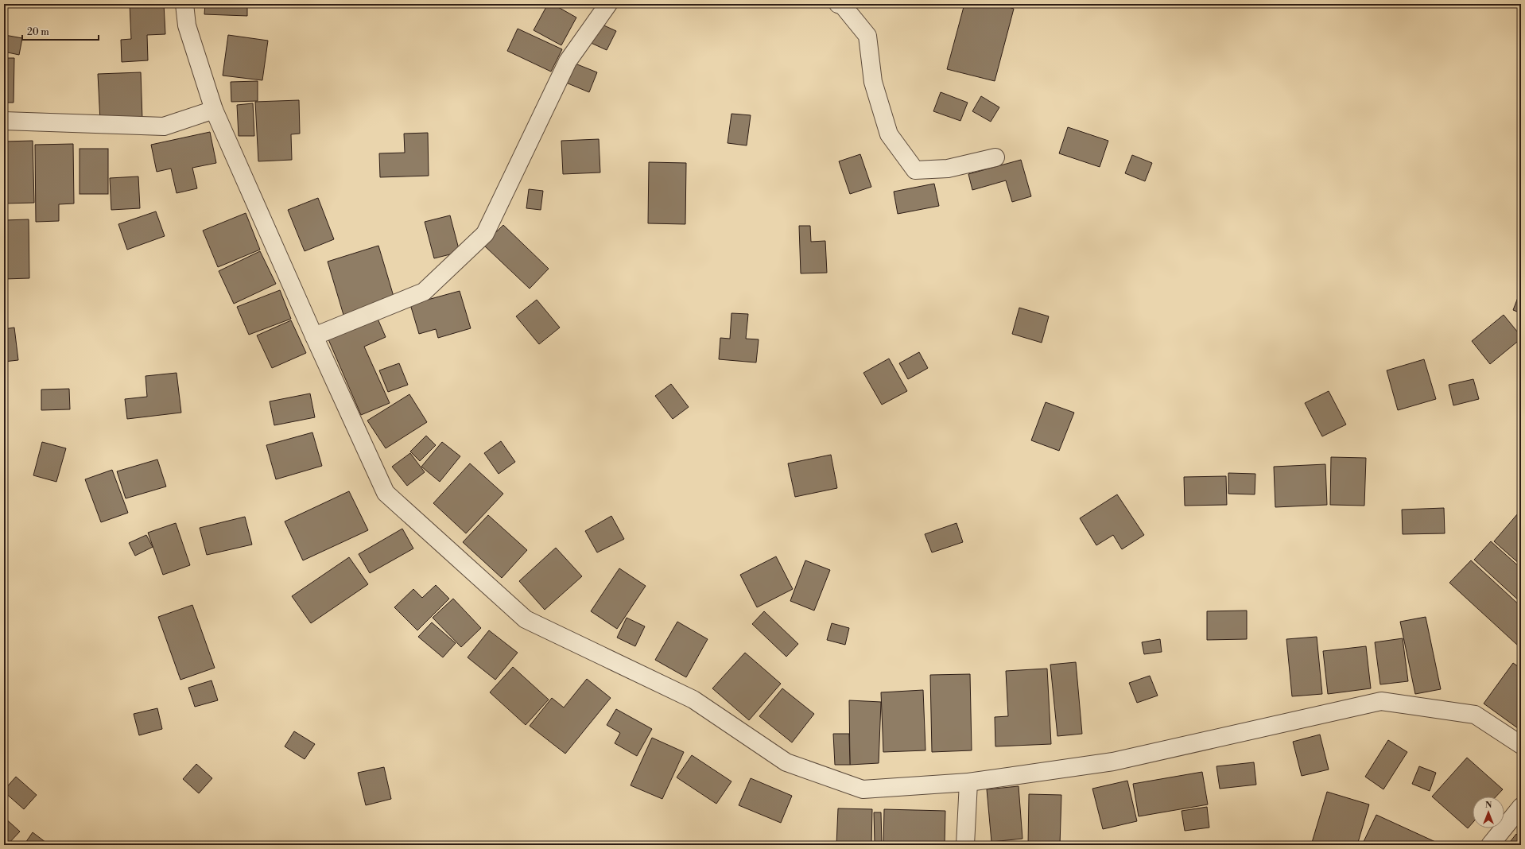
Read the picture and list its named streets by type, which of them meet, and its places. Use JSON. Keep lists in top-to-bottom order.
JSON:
{
  "scale_bar": "20 m",
  "north": "top"
}
